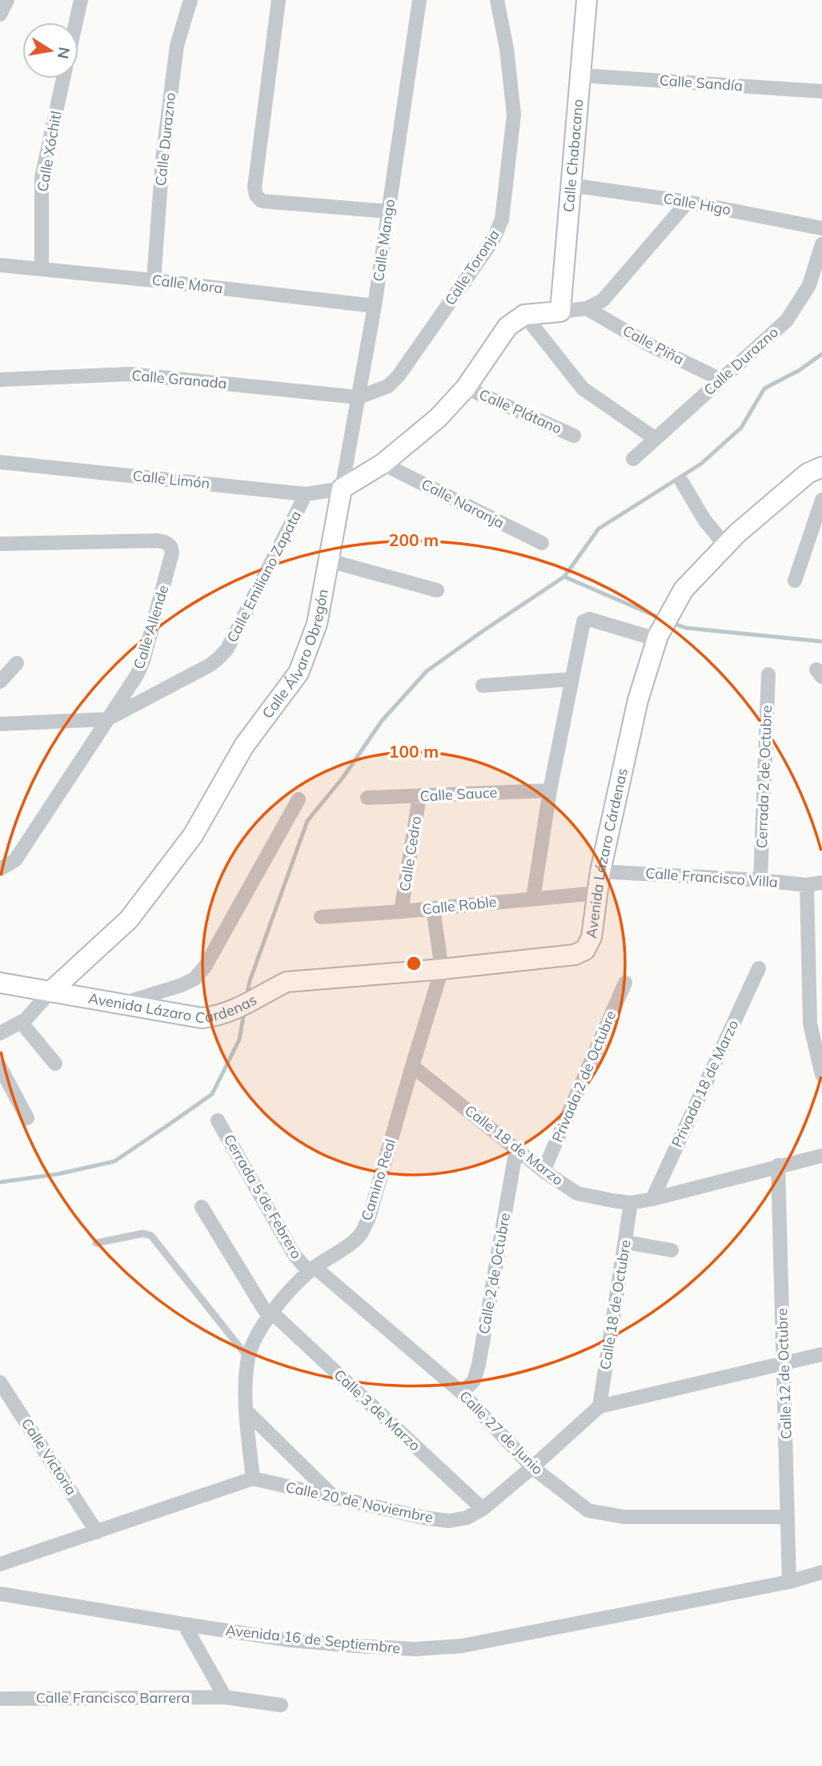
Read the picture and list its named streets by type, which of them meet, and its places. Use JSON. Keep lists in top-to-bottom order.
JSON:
{
  "streets": {
    "street": [
      "Calle Sandía",
      "Calle Durazno",
      "Calle Xóchitl",
      "Calle Chabacano",
      "Calle Higo",
      "Calle Mango",
      "Calle Toronja",
      "Calle Mora",
      "Calle Piña",
      "Calle Granada",
      "Calle Plátano",
      "Calle Limón",
      "Calle Naranja",
      "Calle Emiliano Zapata",
      "Calle Allende",
      "Calle Álvaro Obregón",
      "Cerrada 2 de Octubre",
      "Calle Sauce",
      "Avenida Lázaro Cárdenas",
      "Calle Cedro",
      "Calle Francisco Villa",
      "Calle Roble",
      "Privada 2 de Octubre",
      "Privada 18 de Marzo",
      "Calle 18 de Marzo",
      "Camino Real",
      "Cerrada 5 de Febrero",
      "Calle 2 de Octubre",
      "Calle 18 de Octubre",
      "Calle 12 de Octubre",
      "Calle 3 de Marzo",
      "Calle 27 de Junio",
      "Calle Victoria",
      "Calle 20 de Noviembre",
      "Avenida 16 de Septiembre",
      "Calle Francisco Barrera"
    ]
  },
  "crossings": [
    ["Calle Sandía", "Calle Chabacano"],
    ["Calle Durazno", "Calle Mora"],
    ["Calle Durazno", "Calle Piña"],
    ["Calle Xóchitl", "Calle Mora"],
    ["Calle Chabacano", "Calle Higo"],
    ["Calle Mango", "Calle Toronja"],
    ["Calle Mango", "Calle Mora"],
    ["Calle Mango", "Calle Granada"],
    ["Calle Mango", "Calle Limón"],
    ["Calle Mango", "Calle Álvaro Obregón"],
    ["Calle Toronja", "Calle Granada"],
    ["Calle Limón", "Calle Emiliano Zapata"],
    ["Calle Limón", "Calle Álvaro Obregón"],
    ["Calle Emiliano Zapata", "Calle Allende"],
    ["Calle Álvaro Obregón", "Avenida Lázaro Cárdenas"],
    ["Cerrada 2 de Octubre", "Calle Francisco Villa"],
    ["Calle Sauce", "Calle Cedro"],
    ["Avenida Lázaro Cárdenas", "Calle Francisco Villa"],
    ["Avenida Lázaro Cárdenas", "Calle Roble"],
    ["Avenida Lázaro Cárdenas", "Camino Real"],
    ["Calle Cedro", "Calle Roble"],
    ["Calle Roble", "Camino Real"],
    ["Privada 2 de Octubre", "Calle 18 de Marzo"],
    ["Privada 18 de Marzo", "Calle 18 de Marzo"],
    ["Calle 18 de Marzo", "Camino Real"],
    ["Calle 18 de Marzo", "Calle 2 de Octubre"],
    ["Calle 18 de Marzo", "Calle 18 de Octubre"],
    ["Calle 18 de Marzo", "Calle 12 de Octubre"],
    ["Camino Real", "Cerrada 5 de Febrero"],
    ["Camino Real", "Calle 3 de Marzo"],
    ["Camino Real", "Calle 27 de Junio"],
    ["Camino Real", "Calle 20 de Noviembre"],
    ["Cerrada 5 de Febrero", "Calle 27 de Junio"],
    ["Calle 2 de Octubre", "Calle 27 de Junio"],
    ["Calle 18 de Octubre", "Calle 20 de Noviembre"],
    ["Calle 12 de Octubre", "Calle 27 de Junio"],
    ["Calle 12 de Octubre", "Calle 20 de Noviembre"],
    ["Calle 12 de Octubre", "Avenida 16 de Septiembre"],
    ["Calle 3 de Marzo", "Calle 20 de Noviembre"],
    ["Calle 27 de Junio", "Calle 20 de Noviembre"]
  ],
  "north": "right",
  "rings": ["200 m", "100 m"]
}
